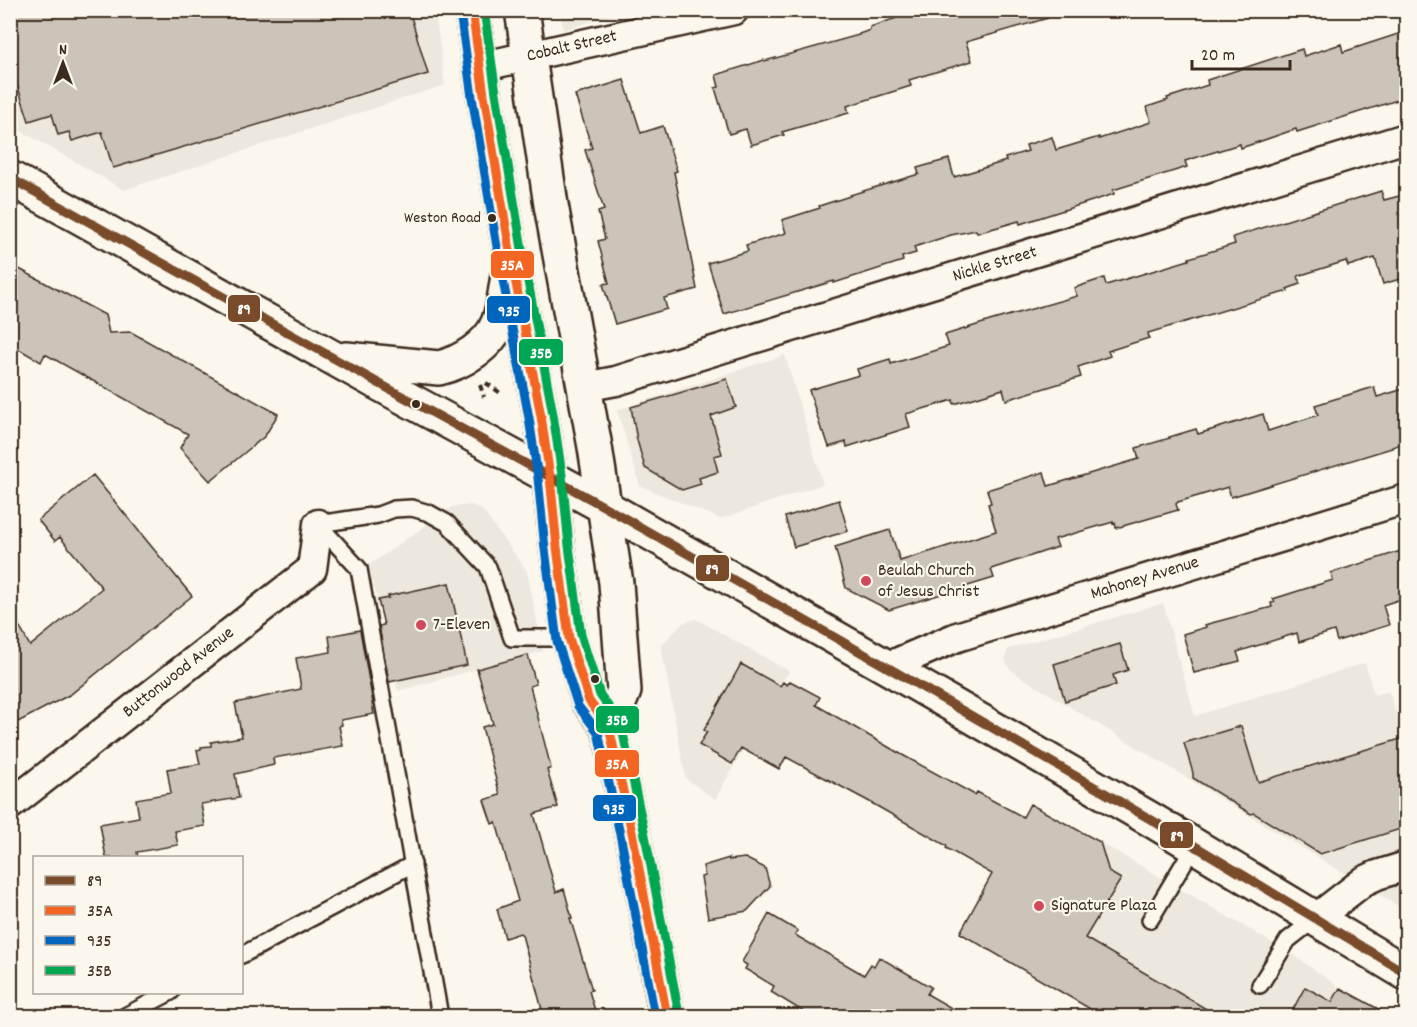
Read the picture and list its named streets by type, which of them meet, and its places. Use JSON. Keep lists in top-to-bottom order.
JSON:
{
  "streets": {
    "street": [
      "Cobalt Street",
      "Nickle Street",
      "Mahoney Avenue",
      "Buttonwood Avenue"
    ]
  },
  "places": [
    "Weston Road",
    "Beulah Church of Jesus Christ",
    "7-Eleven",
    "Signature Plaza"
  ],
  "lines": [
    "transit line 35A",
    "transit line 35B",
    "transit line 935",
    "transit line 89"
  ],
  "legend": [
    "89",
    "35A",
    "935",
    "35B"
  ],
  "scale_bar": "20 m",
  "north": "top"
}
